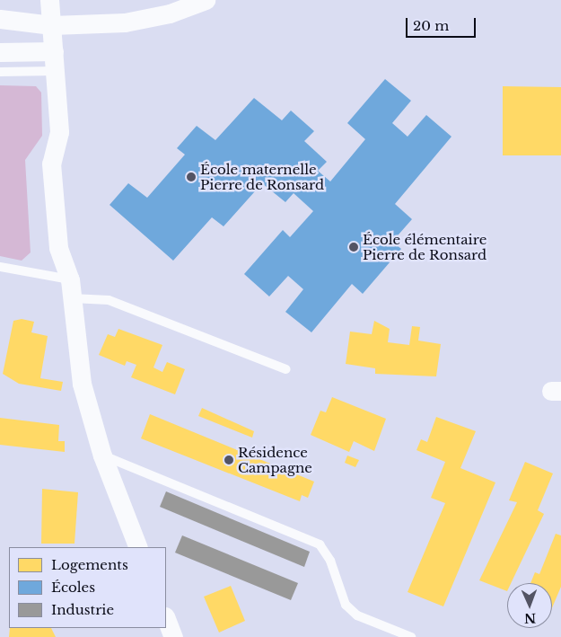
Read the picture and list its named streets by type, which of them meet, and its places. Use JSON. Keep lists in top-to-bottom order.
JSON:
{
  "places": ["École maternelle Pierre de Ronsard", "École élémentaire Pierre de Ronsard", "Résidence Campagne"],
  "legend": ["Logements", "Écoles", "Industrie"],
  "scale_bar": "20 m",
  "north": "bottom"
}
